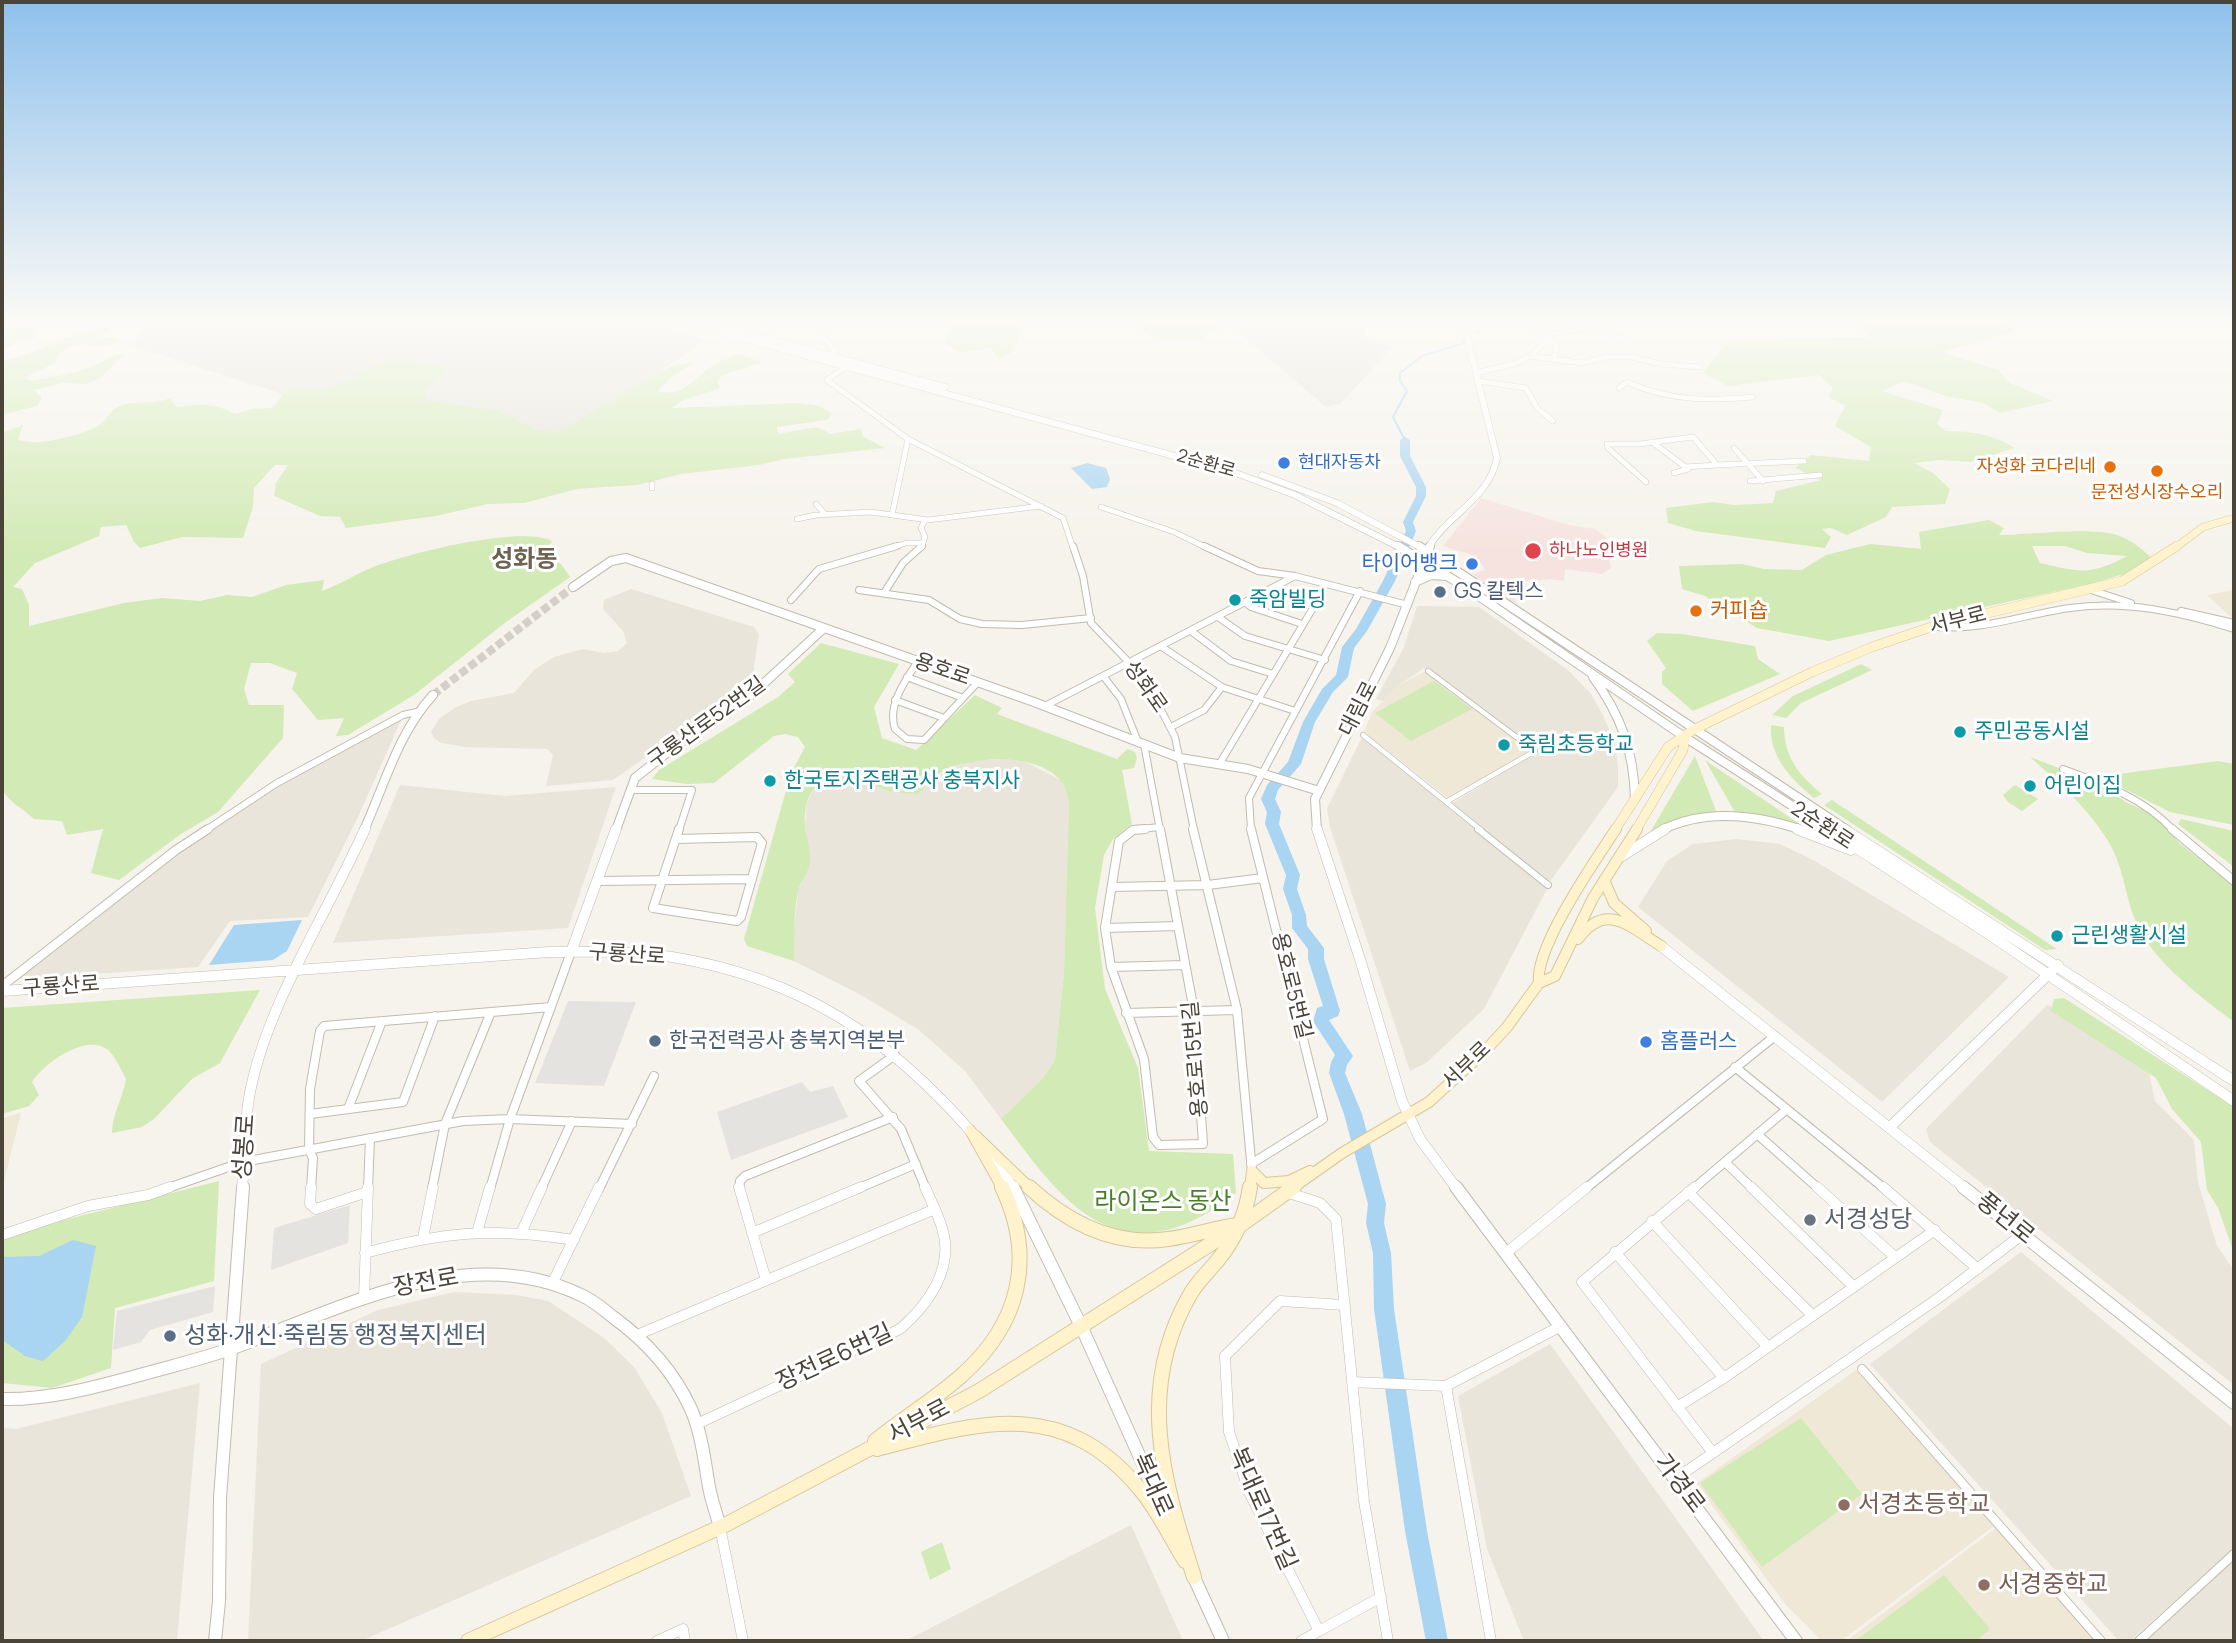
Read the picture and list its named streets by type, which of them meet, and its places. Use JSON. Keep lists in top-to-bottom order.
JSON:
{
  "streets": {
    "main road": ["서부로"],
    "street": [
      "2순환로",
      "용호로",
      "성화로",
      "대림로",
      "구룡산로52번길",
      "구룡산로",
      "용호로5번길",
      "용호로15번길",
      "성봉로",
      "풍년로",
      "장전로",
      "장전로6번길",
      "가경로",
      "복대로",
      "복대로17번길"
    ]
  },
  "crossings": [
    ["2순환로", "서부로"],
    ["2순환로", "대림로"],
    ["서부로", "대림로"],
    ["서부로", "구룡산로"],
    ["서부로", "장전로"],
    ["서부로", "가경로"],
    ["서부로", "복대로"],
    ["용호로", "성화로"],
    ["용호로", "대림로"],
    ["용호로", "구룡산로52번길"],
    ["용호로", "용호로5번길"],
    ["용호로", "용호로15번길"],
    ["성화로", "용호로5번길"],
    ["대림로", "가경로"],
    ["구룡산로52번길", "구룡산로"],
    ["구룡산로", "성봉로"],
    ["구룡산로", "장전로6번길"],
    ["구룡산로", "복대로"],
    ["성봉로", "장전로"],
    ["장전로", "장전로6번길"]
  ],
  "districts": ["성화동"],
  "parks": ["라이온스 동산"],
  "places": [
    "현대자동차",
    "자성화 코다리네",
    "문전성시장수오리",
    "하나노인병원",
    "타이어뱅크",
    "GS 칼텍스",
    "죽암빌딩",
    "커피숍",
    "주민공동시설",
    "죽림초등학교",
    "한국토지주택공사 충북지사",
    "어린이집",
    "근린생활시설",
    "한국전력공사 충북지역본부",
    "홈플러스",
    "서경성당",
    "성화·개신·죽림동 행정복지센터",
    "서경초등학교",
    "서경중학교"
  ]
}
